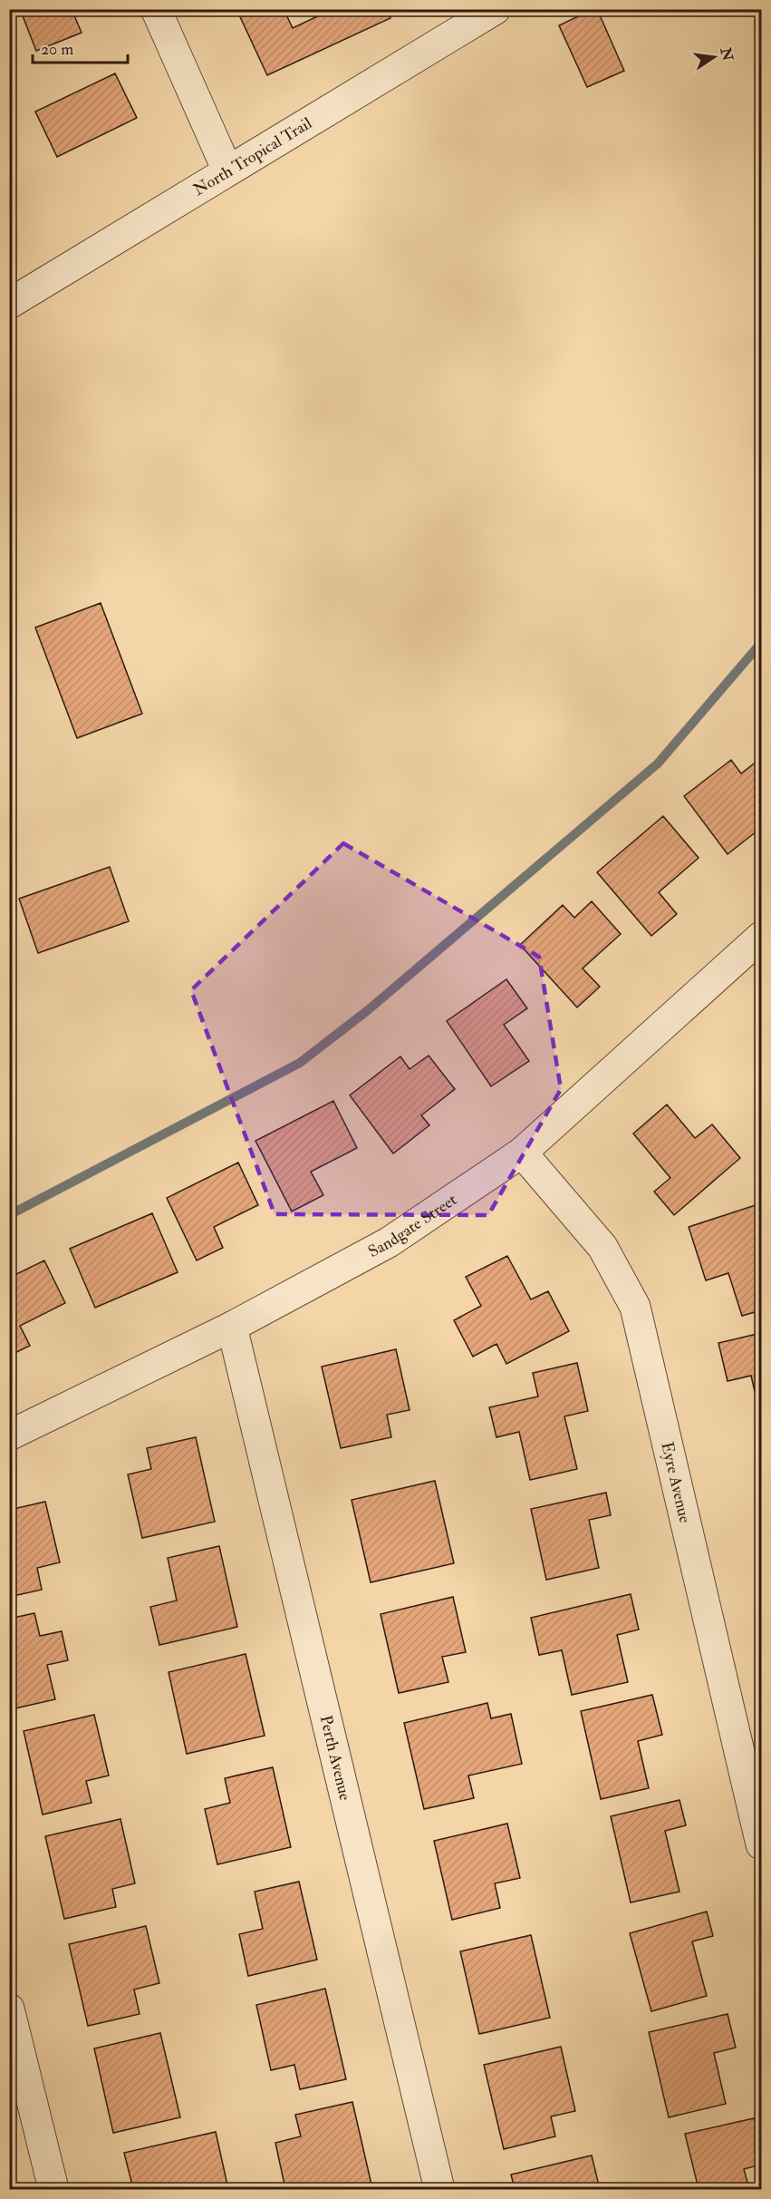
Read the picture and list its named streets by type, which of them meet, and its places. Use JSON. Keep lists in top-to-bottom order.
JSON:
{
  "streets": {
    "street": [
      "North Tropical Trail",
      "Sandgate Street",
      "Eyre Avenue",
      "Perth Avenue"
    ]
  },
  "crossings": [
    ["Sandgate Street", "Eyre Avenue"],
    ["Sandgate Street", "Perth Avenue"]
  ],
  "scale_bar": "20 m",
  "north": "right"
}
